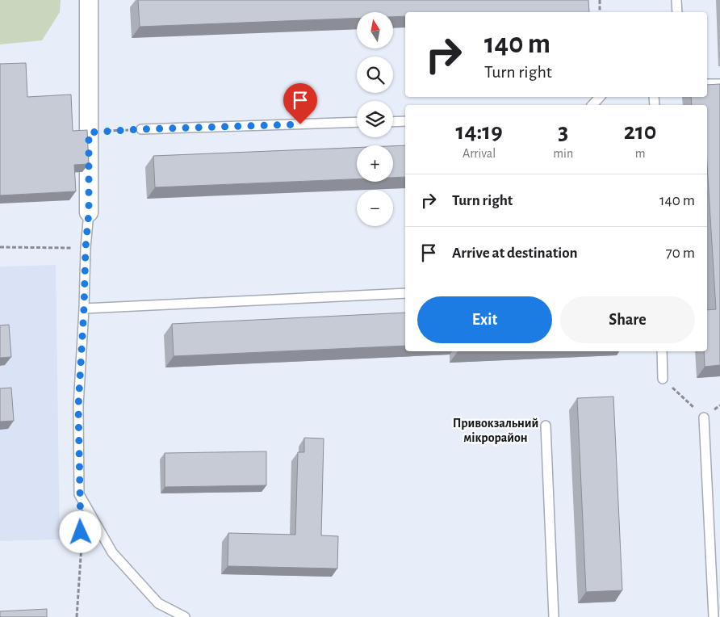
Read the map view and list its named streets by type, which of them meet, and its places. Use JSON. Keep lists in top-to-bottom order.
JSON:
{
  "districts": ["Привокзальний мікрорайон"],
  "north": "top",
  "page": {
    "map_buttons": ["+", "−"],
    "turn": ["140 m", "Turn right"],
    "eta": [
      "14:19",
      "Arrival",
      "3",
      "min",
      "210",
      "m"
    ],
    "list": [
      {
        "name": "Turn right",
        "value": "140 m"
      },
      {
        "name": "Arrive at destination",
        "value": "70 m"
      }
    ],
    "buttons": ["Exit", "Share"]
  }
}
